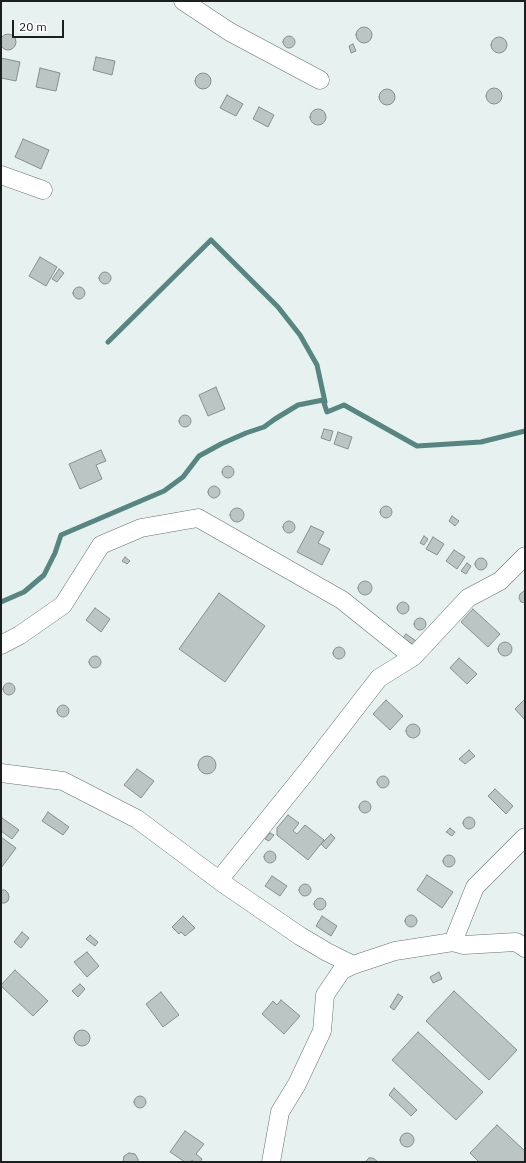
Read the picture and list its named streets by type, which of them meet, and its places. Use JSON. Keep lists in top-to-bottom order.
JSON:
{
  "scale_bar": "20 m"
}
